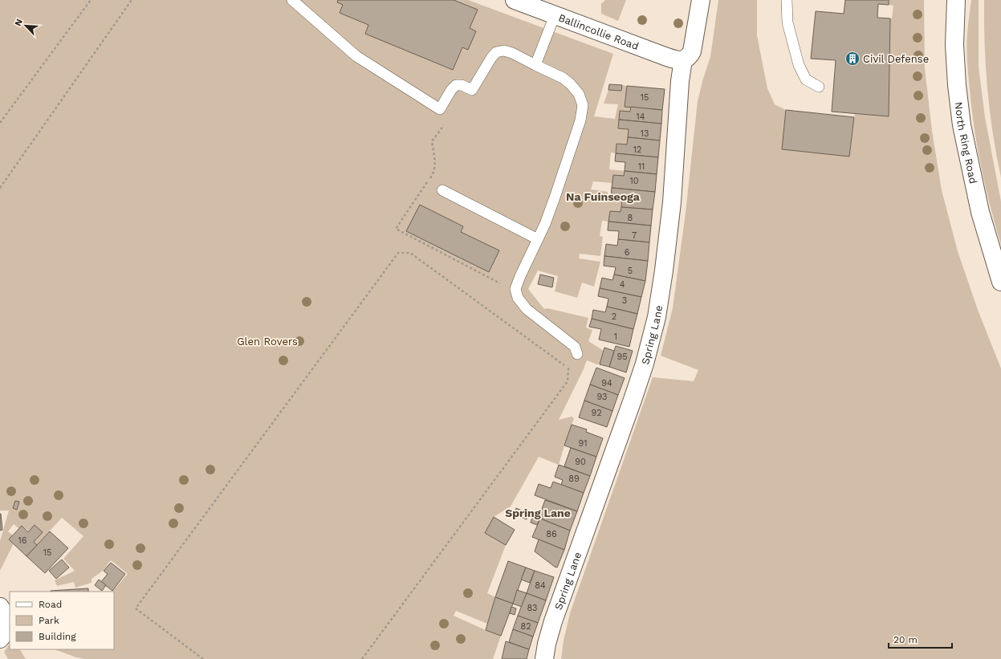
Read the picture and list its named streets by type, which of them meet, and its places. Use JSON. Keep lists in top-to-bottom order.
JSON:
{
  "streets": {
    "street": ["Ballincollie Road", "North Ring Road", "Spring Lane"]
  },
  "crossings": [
    ["Ballincollie Road", "Spring Lane"]
  ],
  "districts": ["Na Fuinseoga", "Spring Lane"],
  "parks": ["Glen Rovers"],
  "places": {
    "building": ["Civil Defense"]
  },
  "house_numbers": [
    "15",
    "14",
    "13",
    "12",
    "11",
    "10",
    "8",
    "7",
    "6",
    "5",
    "4",
    "3",
    "2",
    "1",
    "95",
    "94",
    "93",
    "92",
    "91",
    "90",
    "89",
    "86",
    "16",
    "15",
    "84",
    "83",
    "82"
  ],
  "legend": ["Road", "Park", "Building"],
  "scale_bar": "20 m",
  "north": "top left"
}
